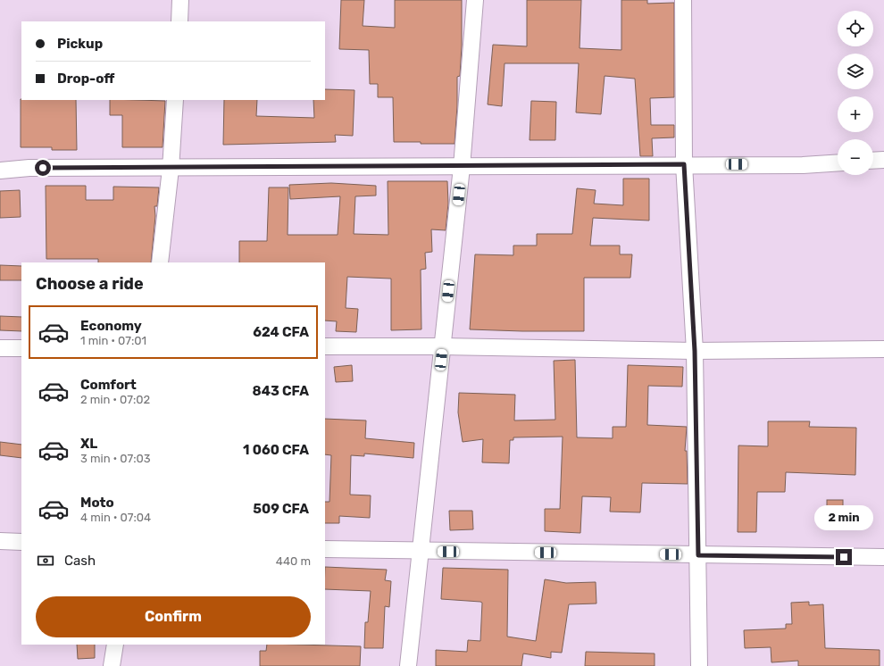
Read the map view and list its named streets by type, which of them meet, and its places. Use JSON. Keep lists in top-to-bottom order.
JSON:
{
  "page": {
    "map_buttons": ["+", "−"],
    "banner": ["Pickup", "Drop-off"],
    "heading": "Choose a ride",
    "list": [
      {
        "name": "Economy",
        "note": "1 min · 07:01",
        "value": "624 CFA"
      },
      {
        "name": "Comfort",
        "note": "2 min · 07:02",
        "value": "843 CFA"
      },
      {
        "name": "XL",
        "note": "3 min · 07:03",
        "value": "1 060 CFA"
      },
      {
        "name": "Moto",
        "note": "4 min · 07:04",
        "value": "509 CFA"
      }
    ],
    "bubble": "2 min",
    "pay": ["Cash", "440 m"],
    "buttons": "Confirm"
  }
}
